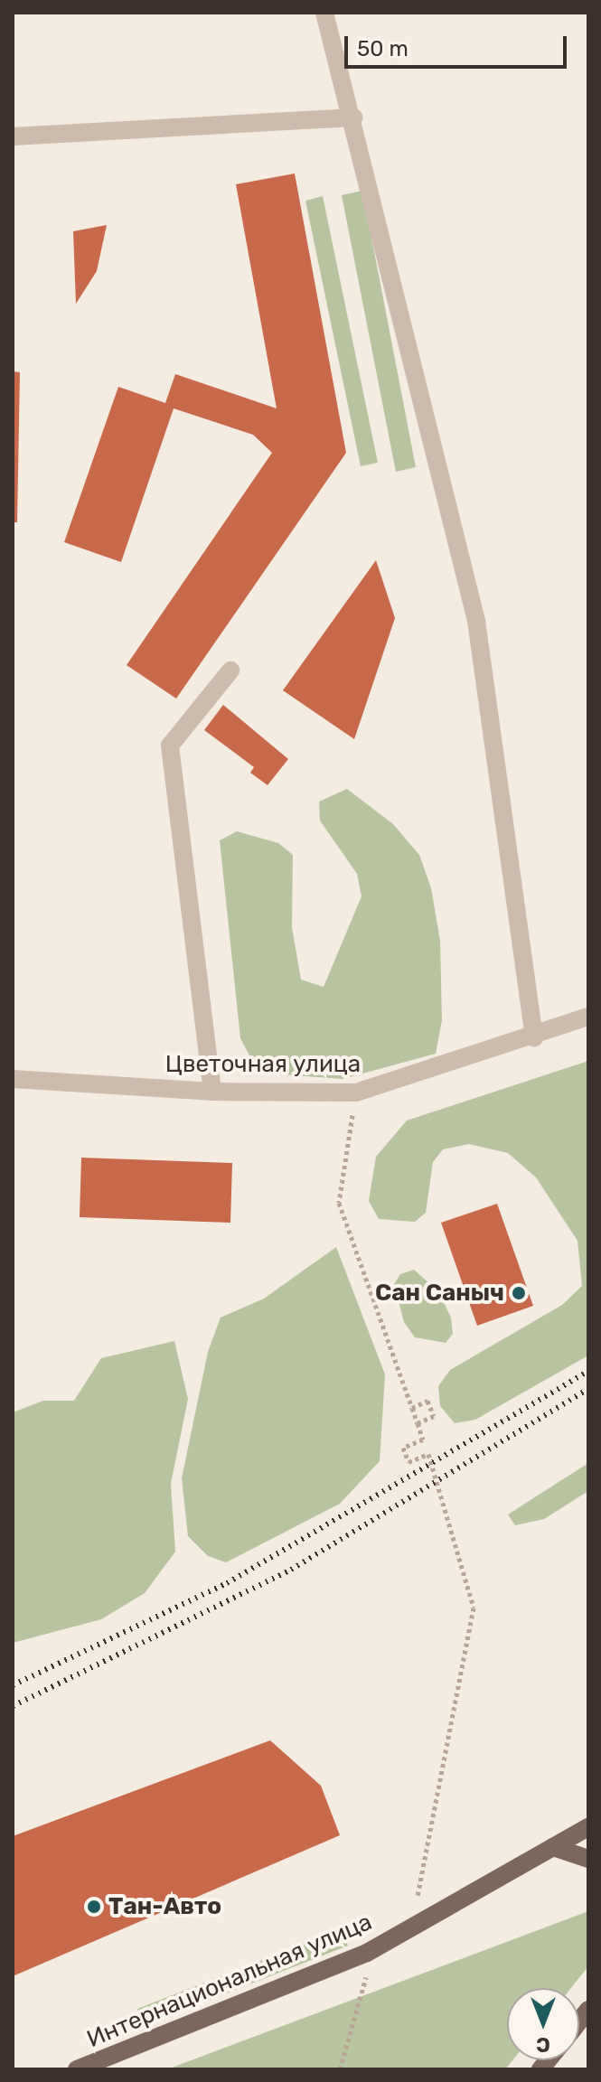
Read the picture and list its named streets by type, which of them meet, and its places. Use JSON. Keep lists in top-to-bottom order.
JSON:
{
  "streets": {
    "main road": ["Интернациональная улица"],
    "street": ["Цветочная улица"]
  },
  "places": ["Сан Саныч", "Тан-Авто"],
  "scale_bar": "50 m",
  "north": "bottom"
}
